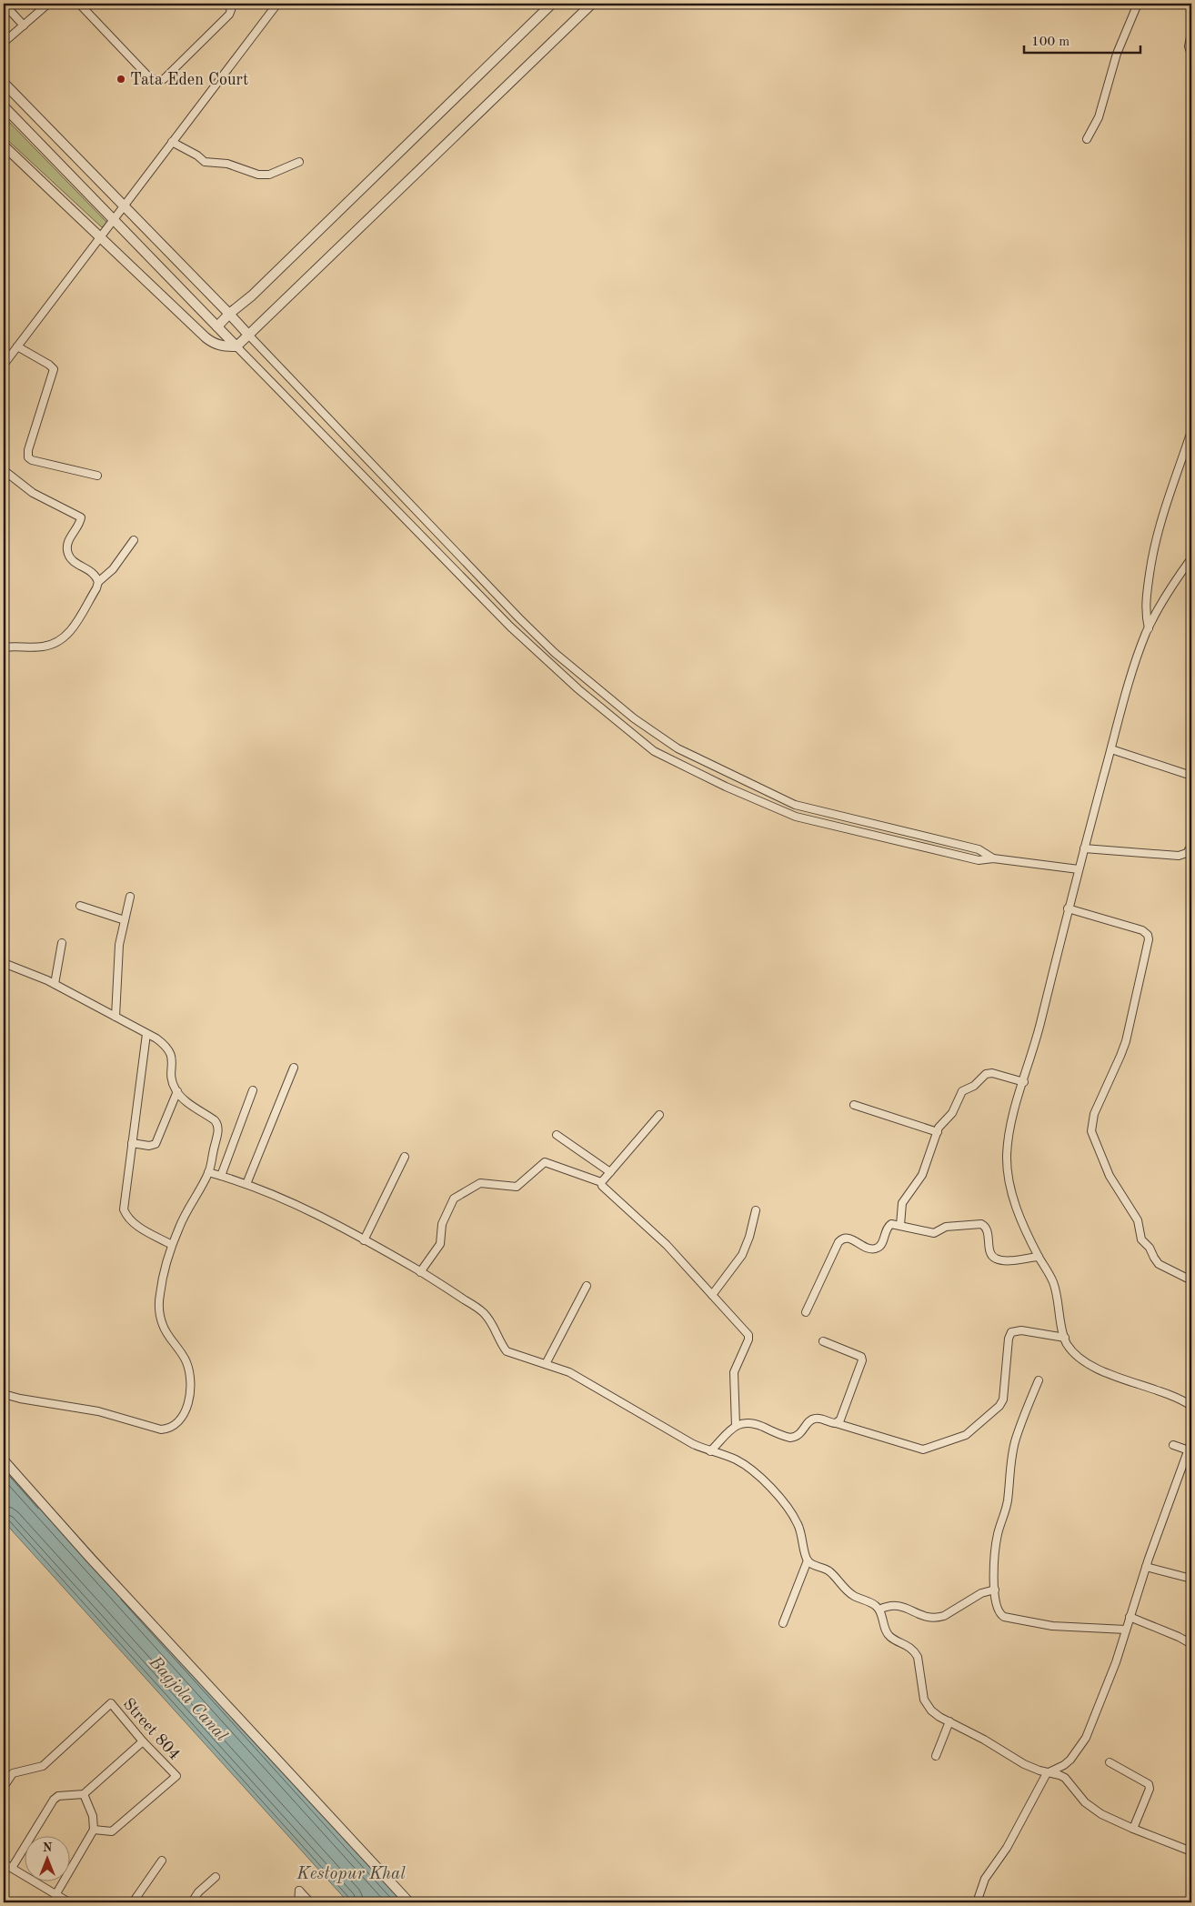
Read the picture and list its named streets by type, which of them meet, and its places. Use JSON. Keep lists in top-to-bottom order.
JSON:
{
  "streets": {
    "street": ["Street 804"]
  },
  "water": ["Bagjola Canal", "Kestopur Khal"],
  "places": ["Tata Eden Court"],
  "scale_bar": "100 m",
  "north": "top"
}
